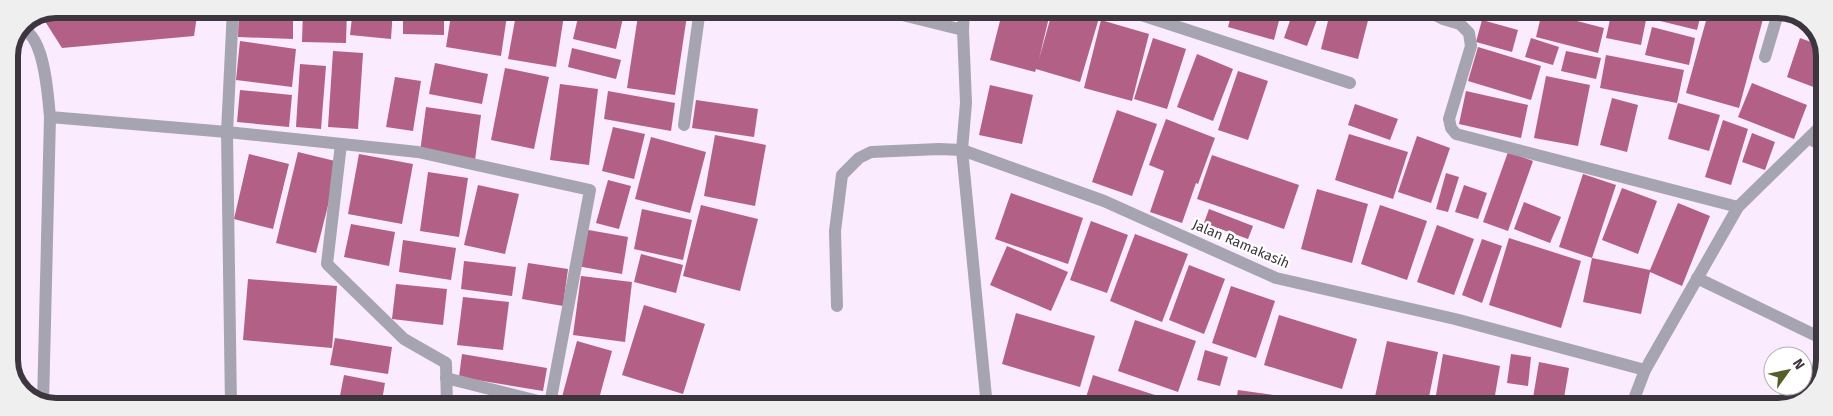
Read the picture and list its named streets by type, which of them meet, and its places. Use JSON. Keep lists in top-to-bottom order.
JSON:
{
  "streets": {
    "street": ["Jalan Ramakasih"]
  },
  "north": "top right"
}
